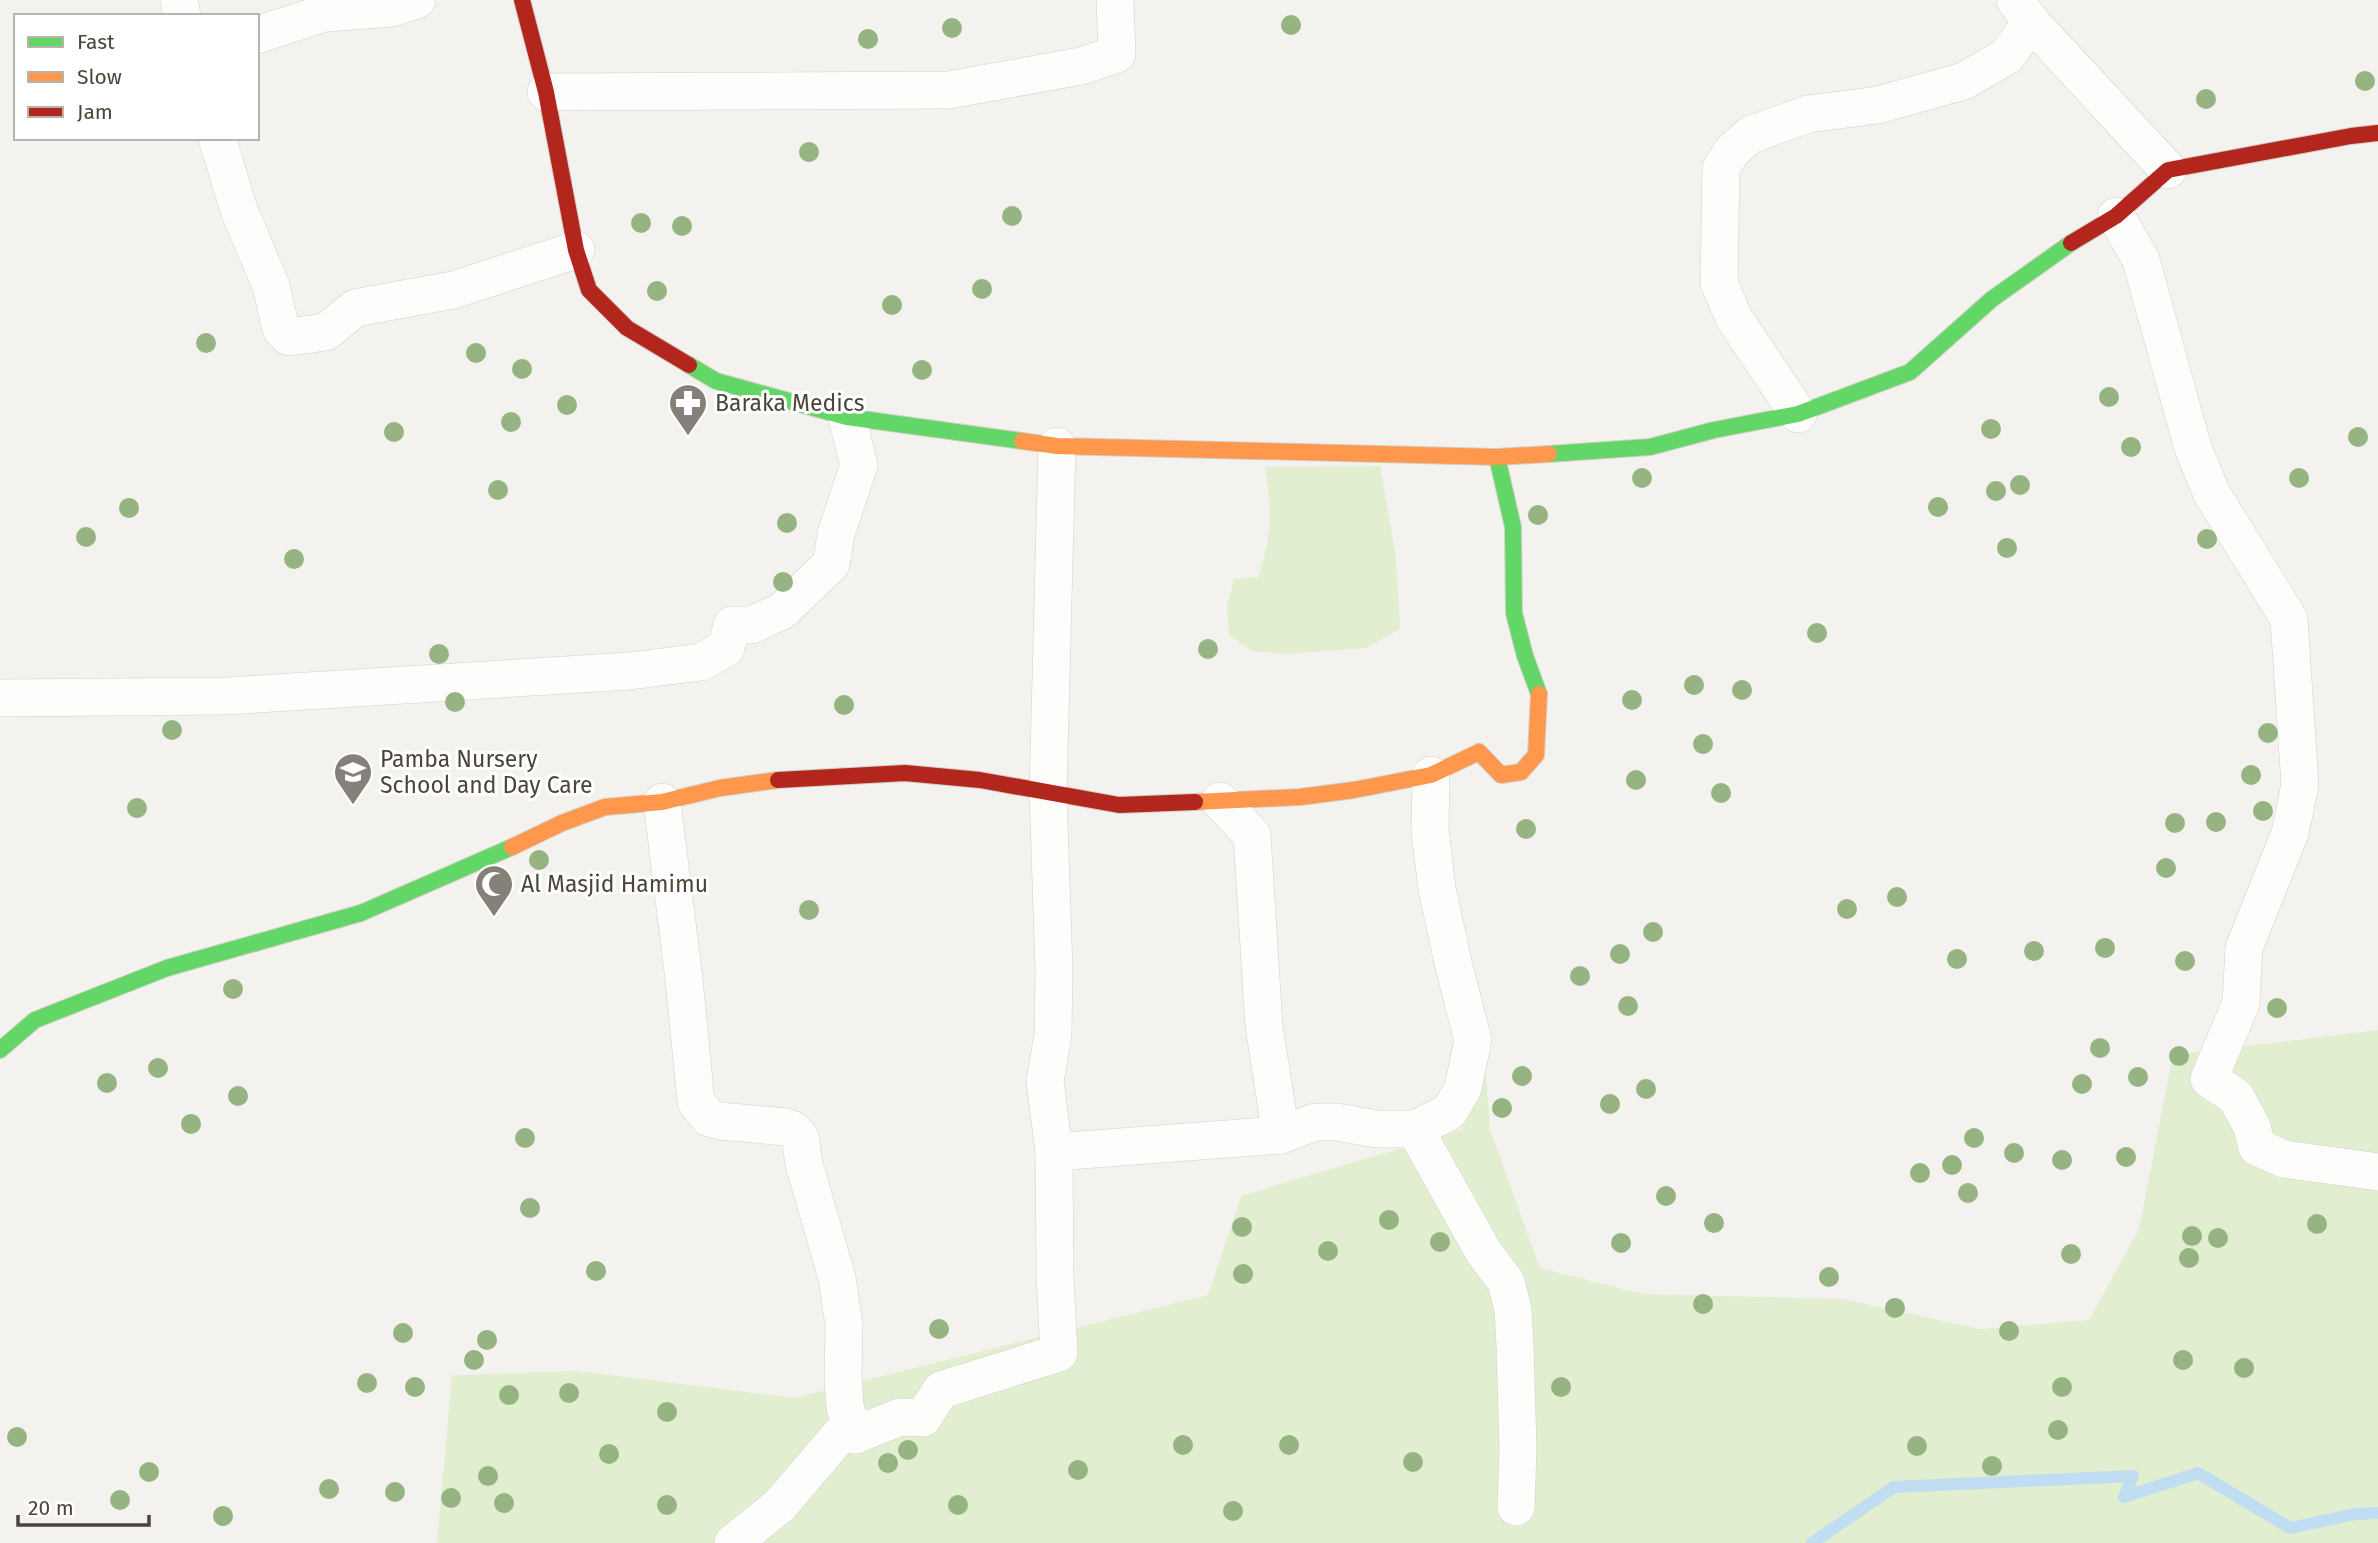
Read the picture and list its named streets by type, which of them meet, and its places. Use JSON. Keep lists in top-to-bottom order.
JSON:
{
  "places": {
    "pharmacy": ["Baraka Medics"],
    "school or university": ["Pamba Nursery School and Day Care"],
    "mosque": ["Al Masjid Hamimu"]
  },
  "legend": ["Fast", "Slow", "Jam"],
  "scale_bar": "20 m"
}
